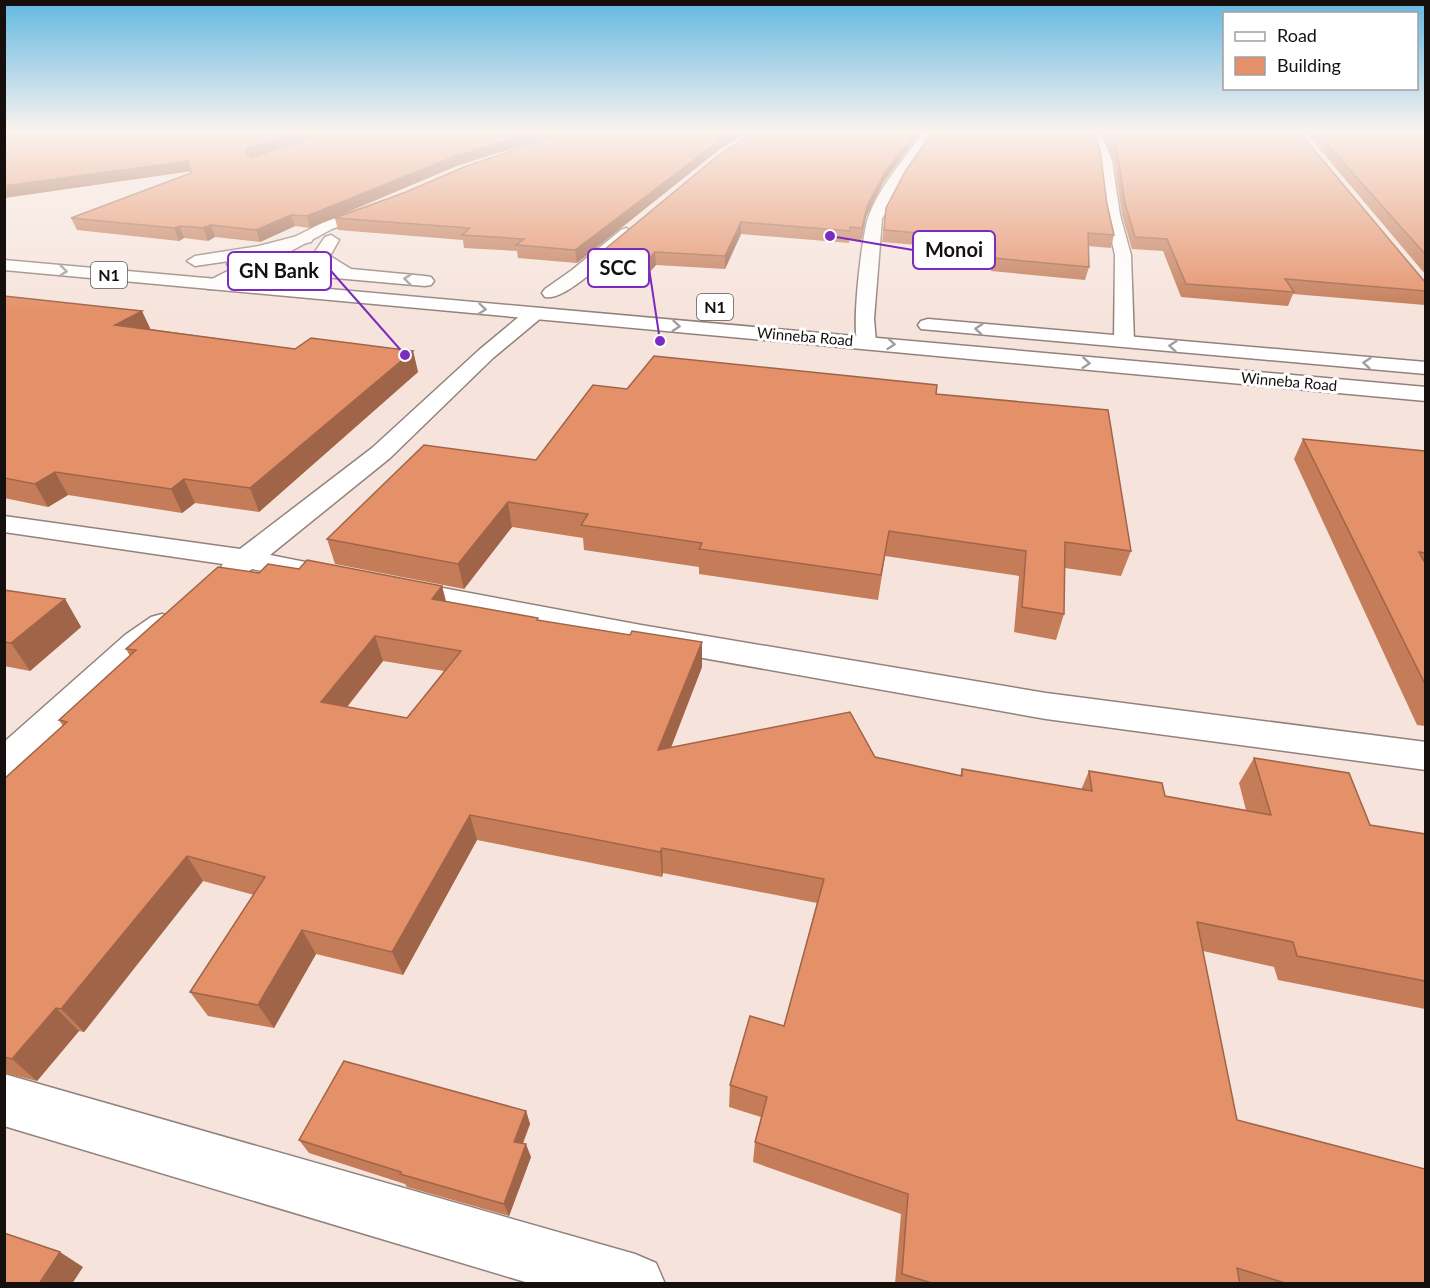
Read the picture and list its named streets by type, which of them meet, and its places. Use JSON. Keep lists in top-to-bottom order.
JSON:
{
  "streets": {
    "main road": ["N1", "Winneba Road"]
  },
  "places": ["Monoi", "SCC", "GN Bank"],
  "legend": ["Road", "Building"]
}
